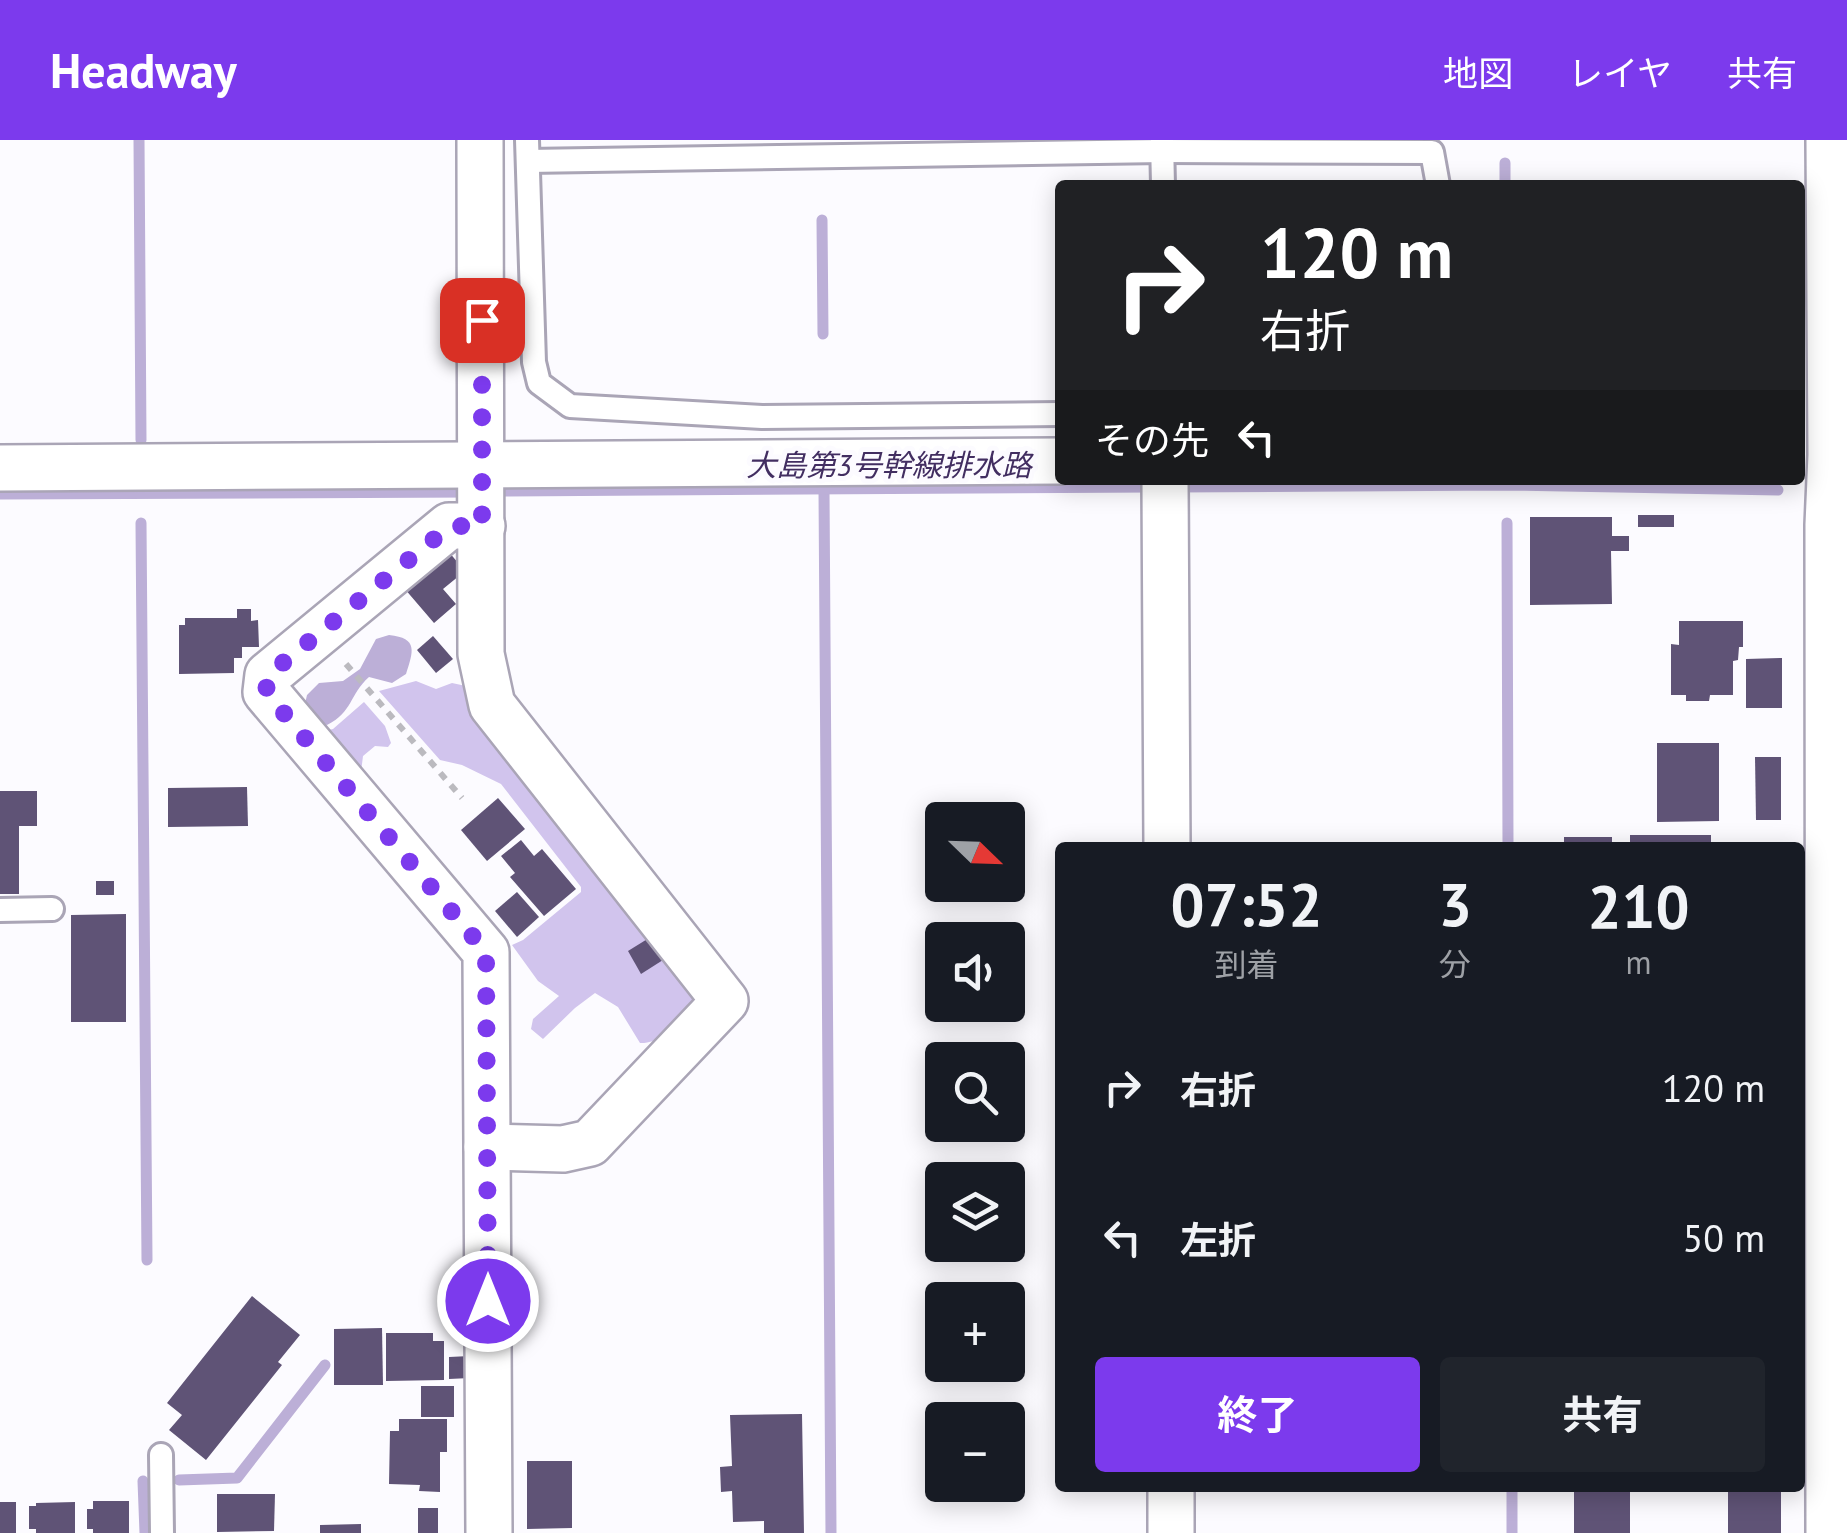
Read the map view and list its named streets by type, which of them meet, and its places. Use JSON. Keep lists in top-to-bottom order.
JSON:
{
  "water": ["大島第3号幹線排水路"],
  "north": "bottom right",
  "page": {
    "header": "Headway",
    "nav": ["地図", "レイヤ", "共有"],
    "turn": ["120 m", "右折"],
    "then": "その先",
    "map_buttons": ["+", "−"],
    "eta": [
      "07:52",
      "到着",
      "3",
      "分",
      "210",
      "m"
    ],
    "list": [
      {
        "name": "右折",
        "value": "120 m"
      },
      {
        "name": "左折",
        "value": "50 m"
      }
    ],
    "buttons": ["終了", "共有"]
  }
}
